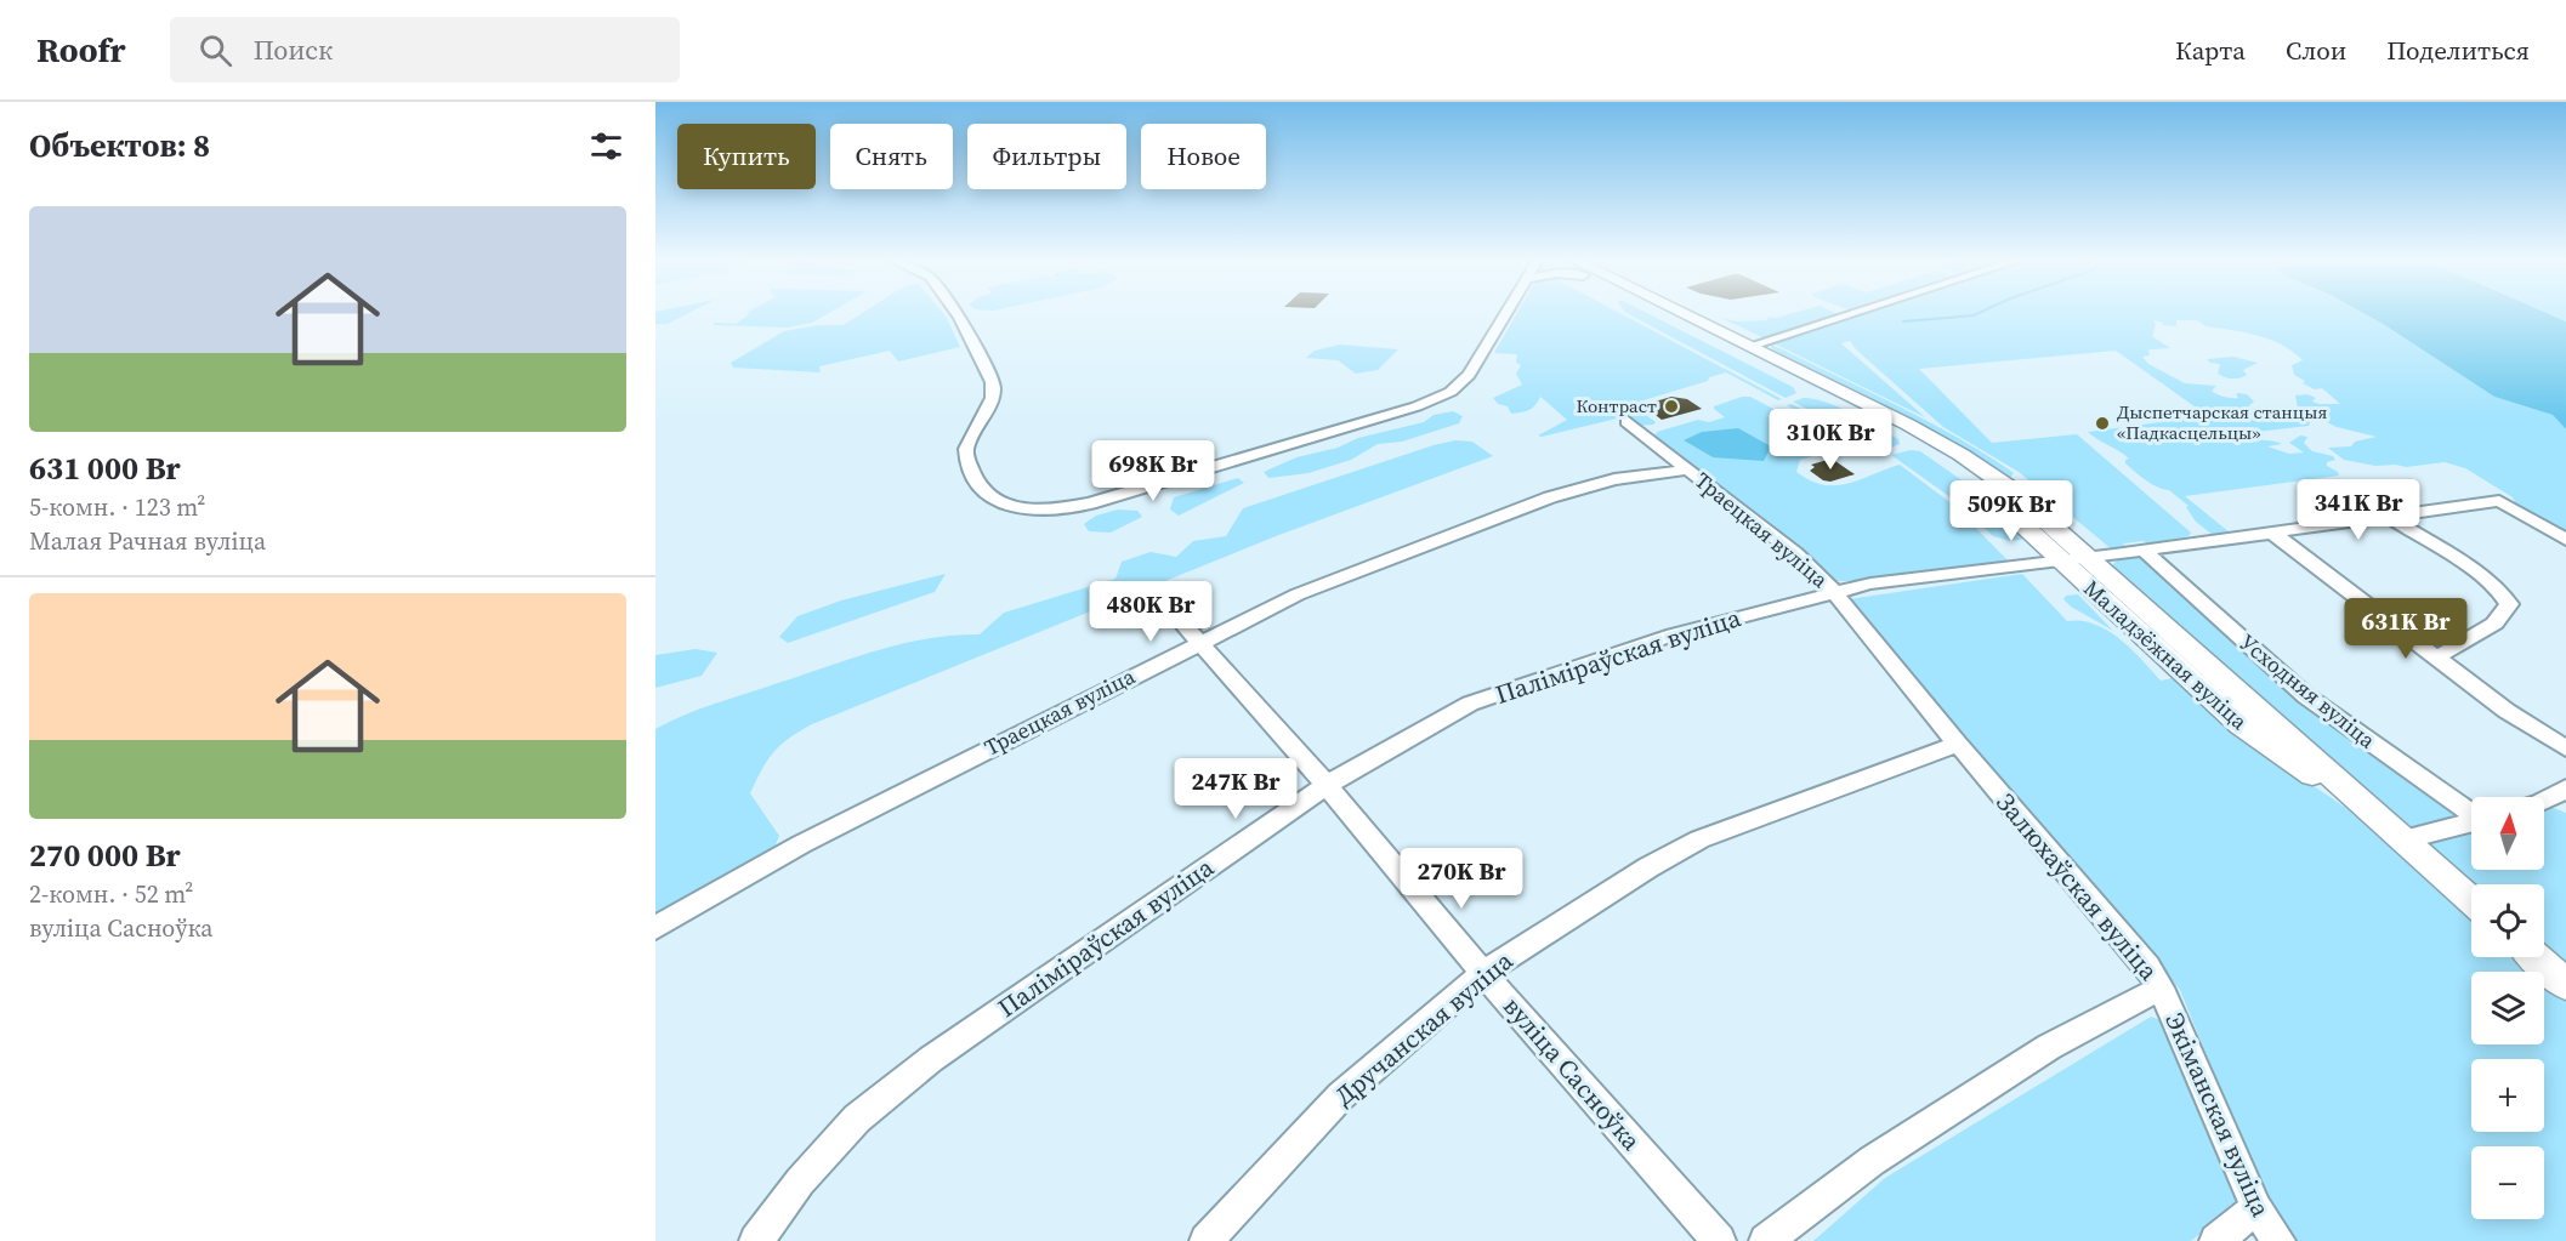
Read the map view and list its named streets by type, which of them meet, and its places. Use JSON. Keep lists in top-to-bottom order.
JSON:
{
  "streets": {
    "main road": ["Маладзёжная вуліца"],
    "street": [
      "Траецкая вуліца",
      "Паліміраўская вуліца",
      "Усходняя вуліца",
      "Залюхаўская вуліца",
      "Дручанская вуліца",
      "вуліца Сасноўка",
      "Экіманская вуліца"
    ]
  },
  "crossings": [
    ["Траецкая вуліца", "Паліміраўская вуліца"],
    ["Траецкая вуліца", "Залюхаўская вуліца"],
    ["Траецкая вуліца", "вуліца Сасноўка"],
    ["Маладзёжная вуліца", "Паліміраўская вуліца"],
    ["Паліміраўская вуліца", "Усходняя вуліца"],
    ["Паліміраўская вуліца", "Залюхаўская вуліца"],
    ["Паліміраўская вуліца", "вуліца Сасноўка"],
    ["Залюхаўская вуліца", "Дручанская вуліца"],
    ["Залюхаўская вуліца", "Экіманская вуліца"],
    ["Дручанская вуліца", "вуліца Сасноўка"]
  ],
  "places": ["Контраст", "Дыспетчарская станцыя «Падкасцельцы»"],
  "north": "top",
  "page": {
    "header": "Roofr",
    "search": "Поиск",
    "nav": ["Карта", "Слои", "Поделиться"],
    "heading": "Объектов: 8",
    "chip": [
      "Купить",
      "Снять",
      "Фильтры",
      "Новое"
    ],
    "list": [
      {
        "name": "631 000 Br",
        "note": "5-комн. · 123 m² · Малая Рачная вуліца"
      },
      {
        "name": "270 000 Br",
        "note": "2-комн. · 52 m² · вуліца Сасноўка"
      }
    ],
    "price": [
      "310K Br",
      "698K Br",
      "341K Br",
      "509K Br",
      "480K Br",
      "631K Br",
      "247K Br",
      "270K Br"
    ],
    "map_buttons": ["+", "−"]
  }
}
